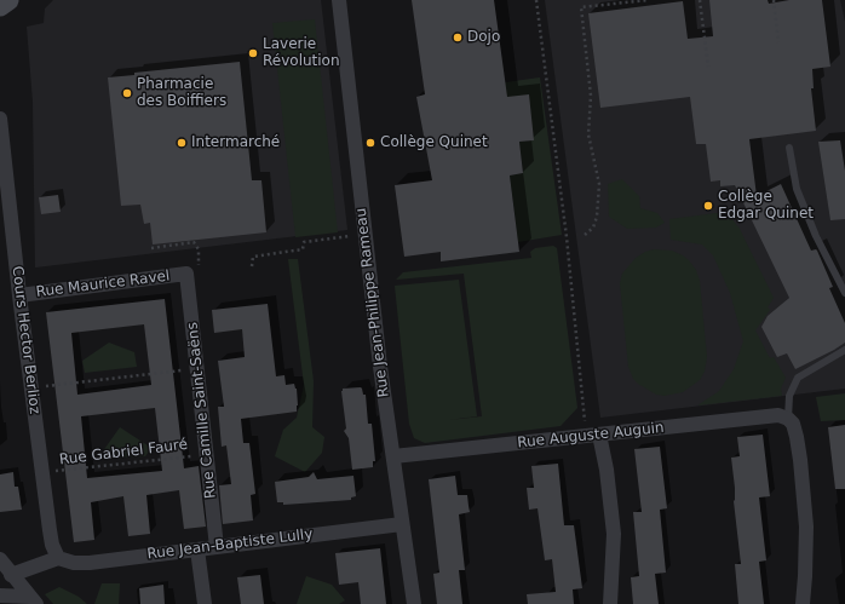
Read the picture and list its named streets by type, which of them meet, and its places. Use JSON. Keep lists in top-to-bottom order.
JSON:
{
  "streets": {
    "street": [
      "Rue Maurice Ravel",
      "Rue Jean-Philippe Rameau",
      "Cours Hector Berlioz",
      "Rue Camille Saint-Saëns",
      "Rue Auguste Auguin",
      "Rue Jean-Baptiste Lully"
    ],
    "path": ["Rue Gabriel Fauré"]
  },
  "crossings": [
    ["Rue Maurice Ravel", "Cours Hector Berlioz"],
    ["Rue Maurice Ravel", "Rue Camille Saint-Saëns"],
    ["Rue Jean-Philippe Rameau", "Rue Auguste Auguin"],
    ["Rue Jean-Philippe Rameau", "Rue Jean-Baptiste Lully"],
    ["Cours Hector Berlioz", "Rue Gabriel Fauré"],
    ["Cours Hector Berlioz", "Rue Jean-Baptiste Lully"],
    ["Rue Camille Saint-Saëns", "Rue Gabriel Fauré"],
    ["Rue Camille Saint-Saëns", "Rue Jean-Baptiste Lully"]
  ],
  "places": [
    "Dojo",
    "Laverie Révolution",
    "Pharmacie des Boiffiers",
    "Intermarché",
    "Collège Quinet",
    "Collège Edgar Quinet"
  ]
}
